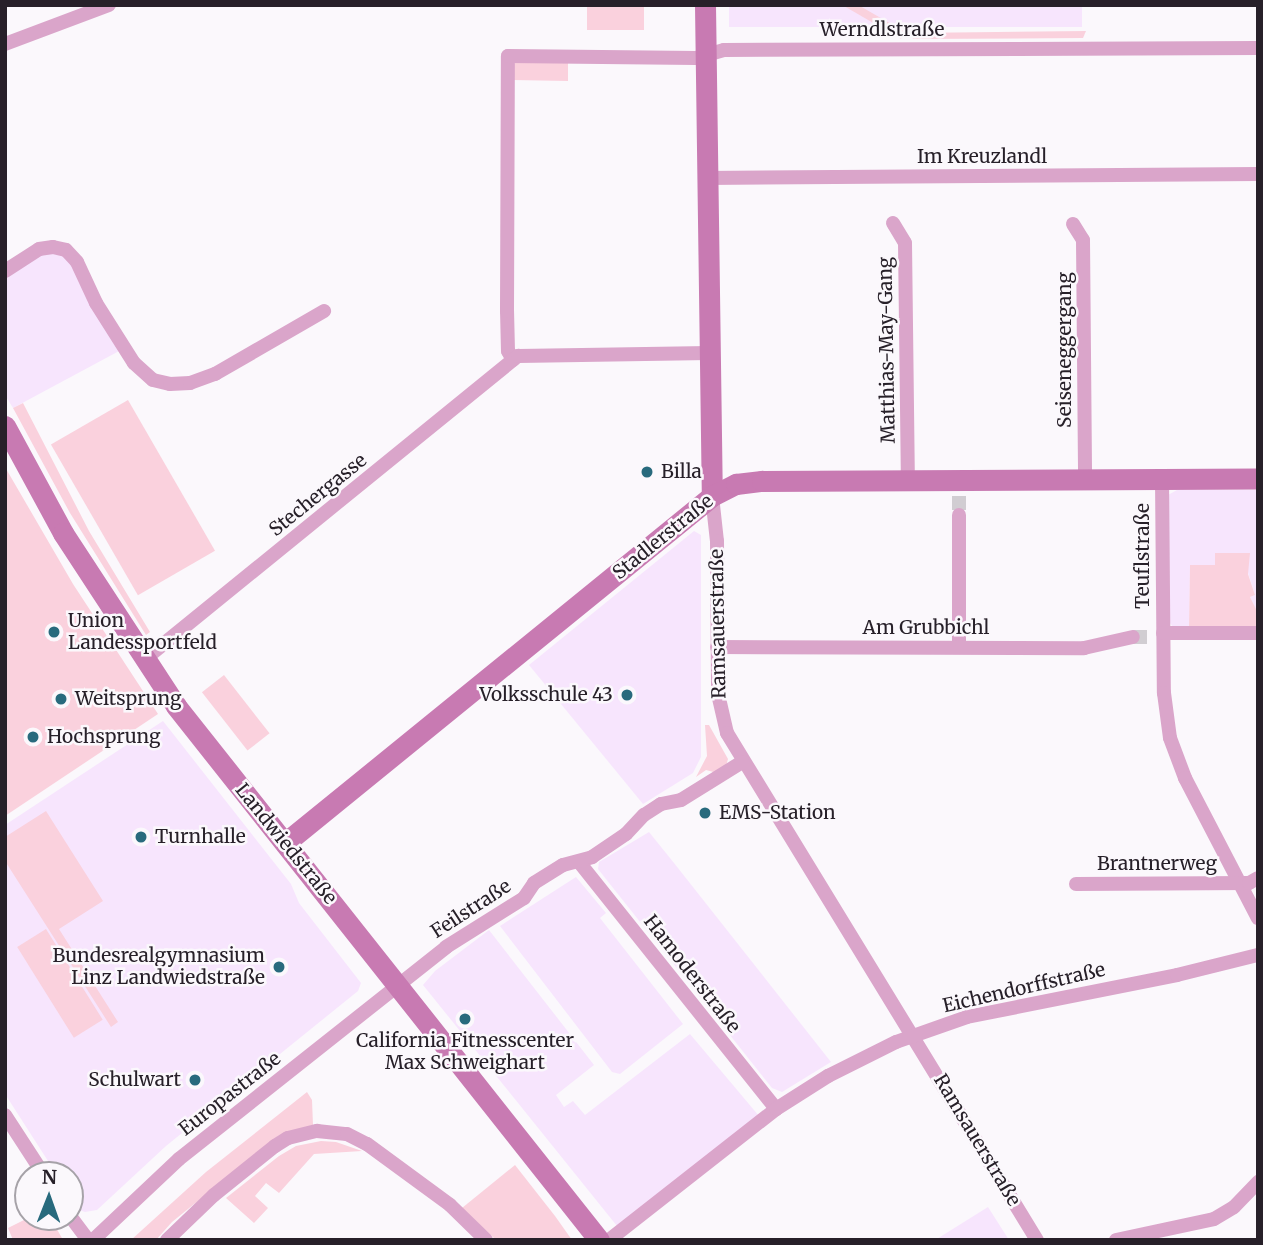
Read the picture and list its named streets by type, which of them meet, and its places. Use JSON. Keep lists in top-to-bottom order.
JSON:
{
  "streets": {
    "main road": ["Stadlerstraße", "Ramsauerstraße", "Landwiedstraße"],
    "street": [
      "Werndlstraße",
      "Im Kreuzlandl",
      "Matthias-May-Gang",
      "Seiseneggergang",
      "Stechergasse",
      "Teuflstraße",
      "Am Grubbichl",
      "Brantnerweg",
      "Feilstraße",
      "Hamoderstraße",
      "Eichendorffstraße",
      "Europastraße"
    ]
  },
  "crossings": [
    ["Werndlstraße", "Stechergasse"],
    ["Werndlstraße", "Ramsauerstraße"],
    ["Im Kreuzlandl", "Ramsauerstraße"],
    ["Matthias-May-Gang", "Stadlerstraße"],
    ["Seiseneggergang", "Stadlerstraße"],
    ["Stechergasse", "Ramsauerstraße"],
    ["Stechergasse", "Landwiedstraße"],
    ["Stadlerstraße", "Teuflstraße"],
    ["Stadlerstraße", "Ramsauerstraße"],
    ["Stadlerstraße", "Landwiedstraße"],
    ["Teuflstraße", "Brantnerweg"],
    ["Ramsauerstraße", "Am Grubbichl"],
    ["Ramsauerstraße", "Feilstraße"],
    ["Ramsauerstraße", "Eichendorffstraße"],
    ["Landwiedstraße", "Feilstraße"],
    ["Landwiedstraße", "Europastraße"],
    ["Feilstraße", "Hamoderstraße"],
    ["Feilstraße", "Europastraße"],
    ["Hamoderstraße", "Eichendorffstraße"]
  ],
  "places": [
    "Billa",
    "Union Landessportfeld",
    "Volksschule 43",
    "Weitsprung",
    "Hochsprung",
    "EMS-Station",
    "Turnhalle",
    "Bundesrealgymnasium Linz Landwiedstraße",
    "California Fitnesscenter Max Schweighart",
    "Schulwart"
  ],
  "north": "top"
}
